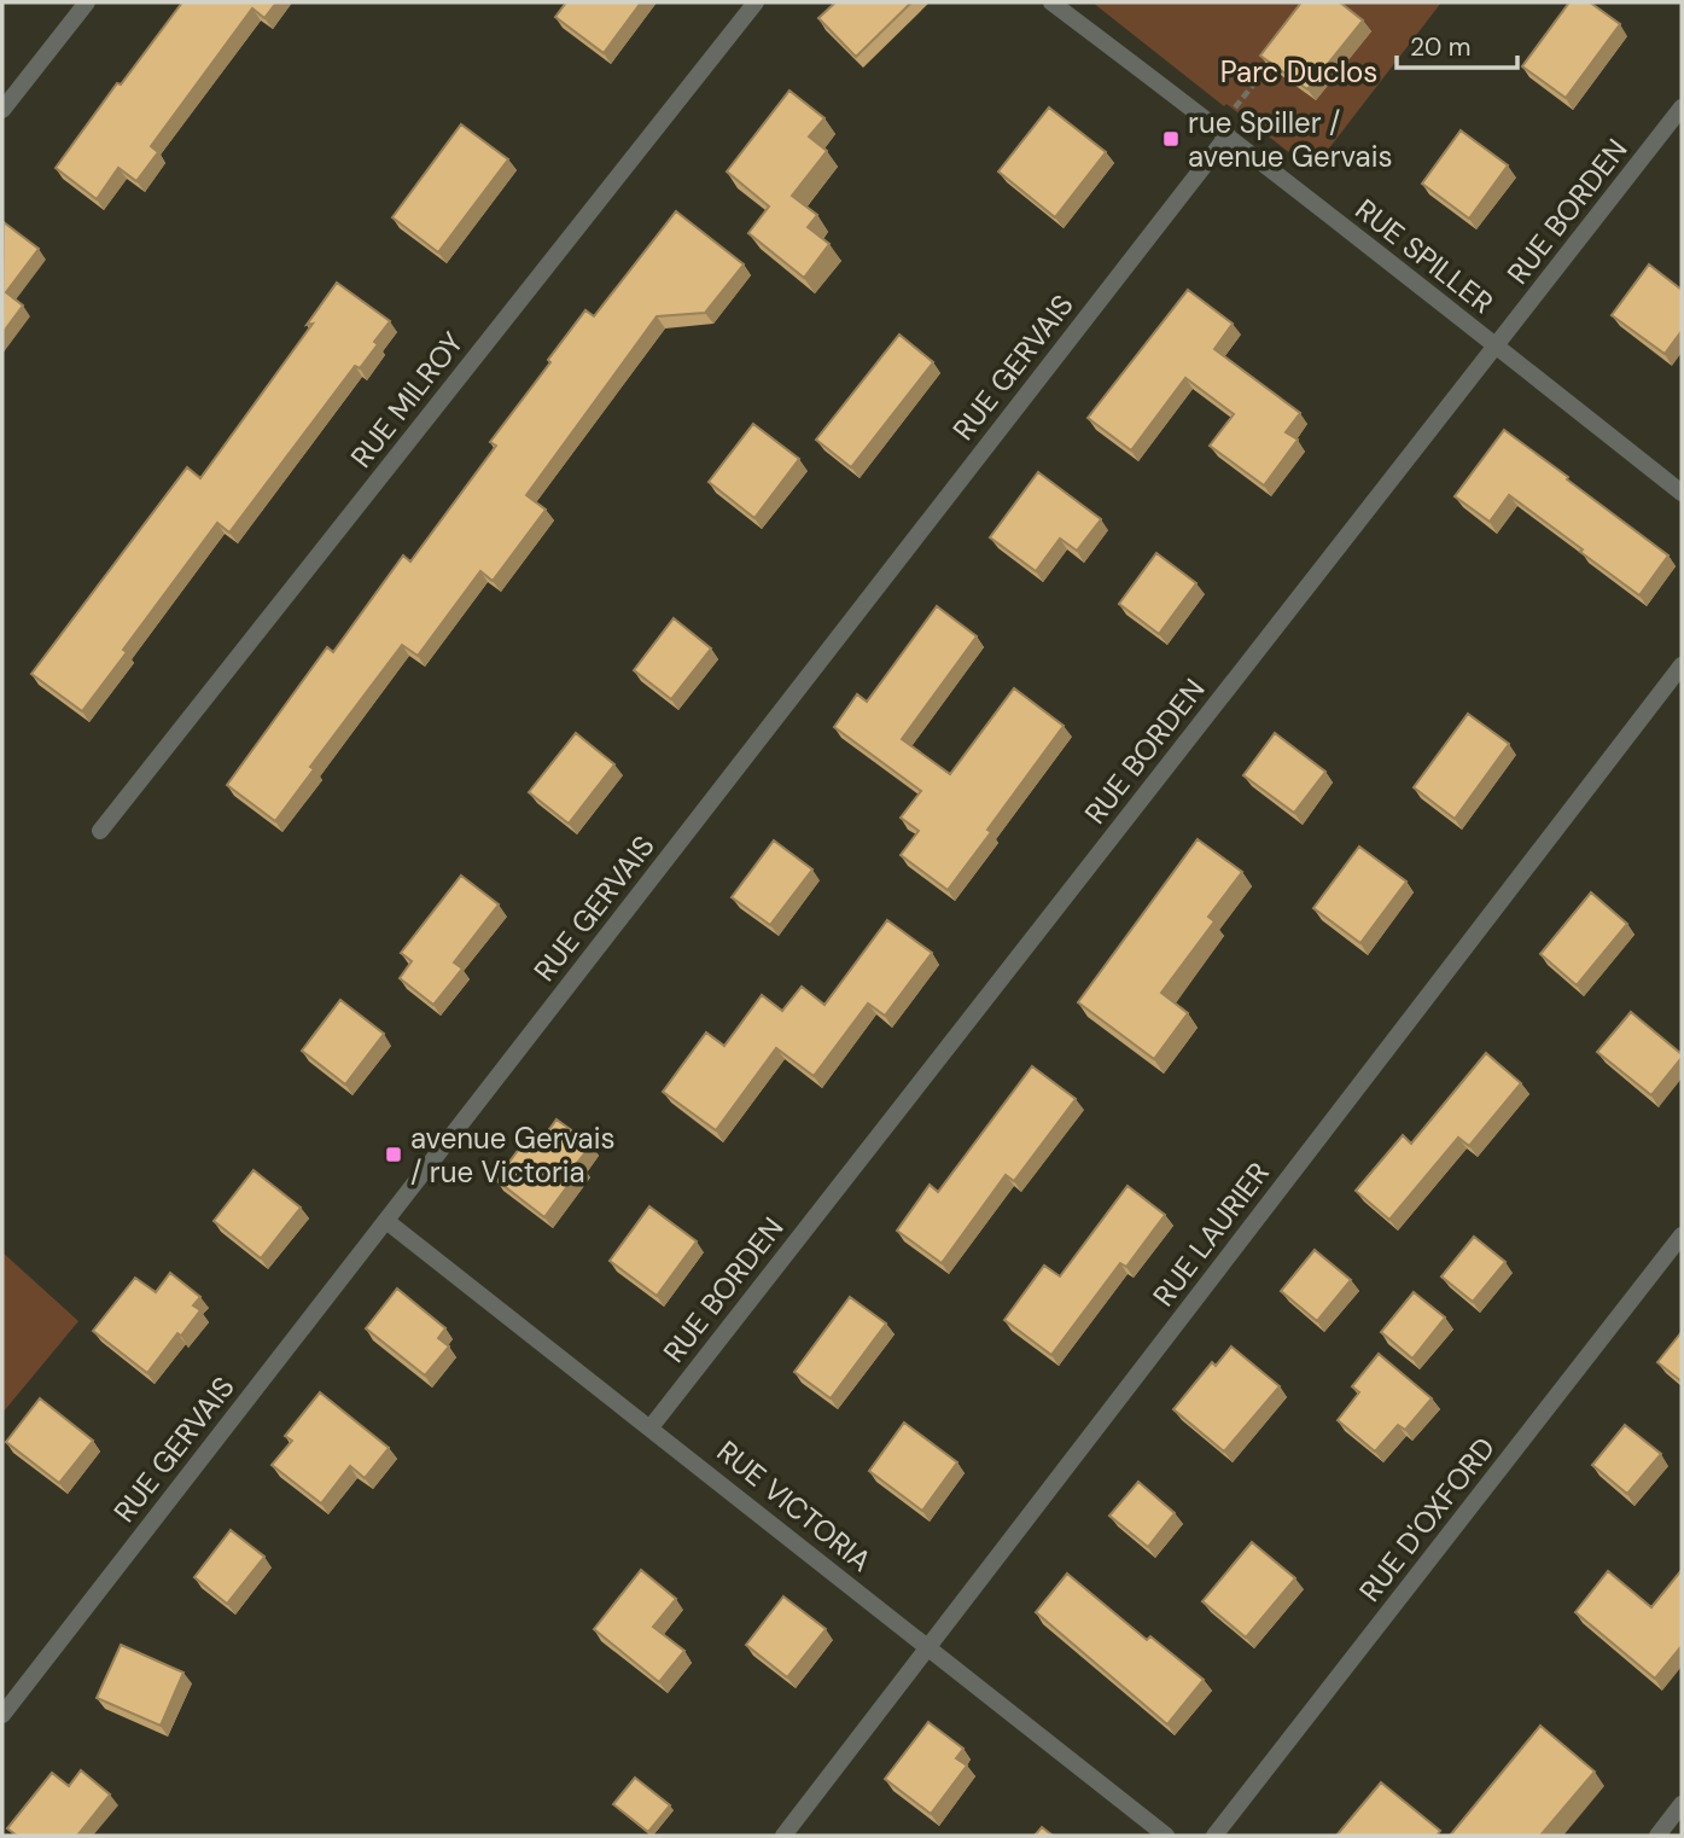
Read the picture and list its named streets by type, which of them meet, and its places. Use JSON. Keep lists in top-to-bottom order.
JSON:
{
  "streets": {
    "street": [
      "RUE BORDEN",
      "RUE SPILLER",
      "RUE GERVAIS",
      "RUE MILROY",
      "RUE LAURIER",
      "RUE VICTORIA",
      "RUE D'OXFORD"
    ]
  },
  "crossings": [
    ["RUE BORDEN", "RUE SPILLER"],
    ["RUE BORDEN", "RUE VICTORIA"],
    ["RUE SPILLER", "RUE GERVAIS"],
    ["RUE GERVAIS", "RUE VICTORIA"],
    ["RUE LAURIER", "RUE VICTORIA"]
  ],
  "parks": ["Parc Duclos"],
  "places": {
    "transit": ["rue Spiller / avenue Gervais", "avenue Gervais / rue Victoria"]
  },
  "scale_bar": "20 m"
}
